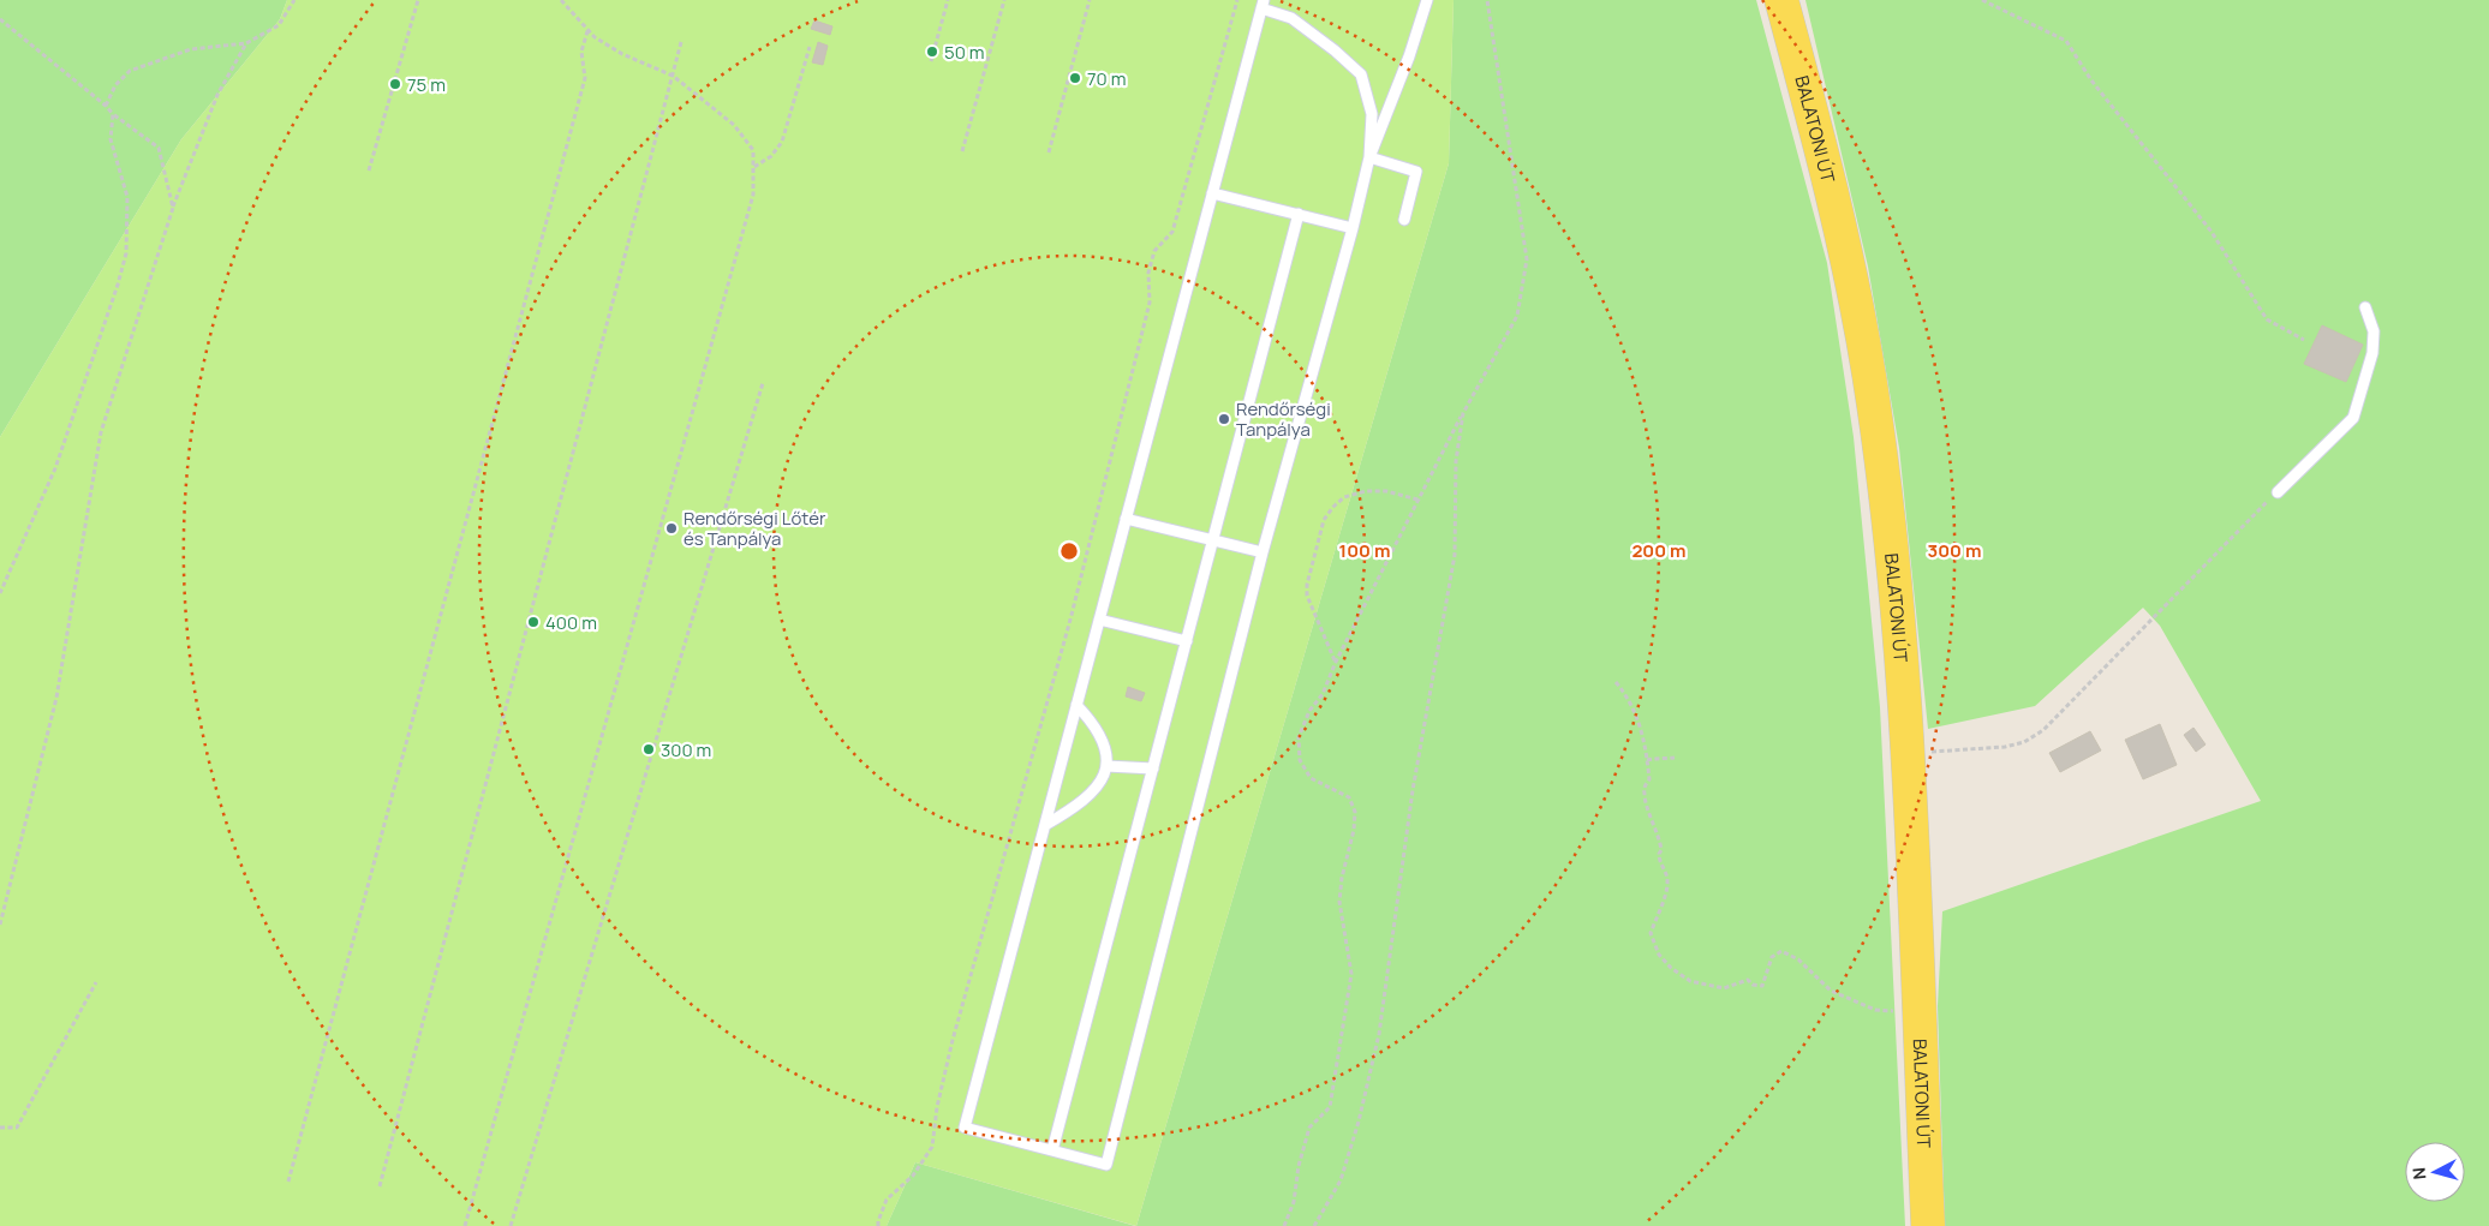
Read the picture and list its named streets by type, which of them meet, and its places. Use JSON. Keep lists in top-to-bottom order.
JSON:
{
  "streets": {
    "main road": ["BALATONI ÚT"]
  },
  "places": [
    "50 m",
    "70 m",
    "75 m",
    "Rendőrségi Tanpálya",
    "Rendőrségi Lőtér és Tanpálya",
    "400 m",
    "300 m"
  ],
  "north": "left",
  "rings": ["300 m", "100 m", "200 m"]
}
